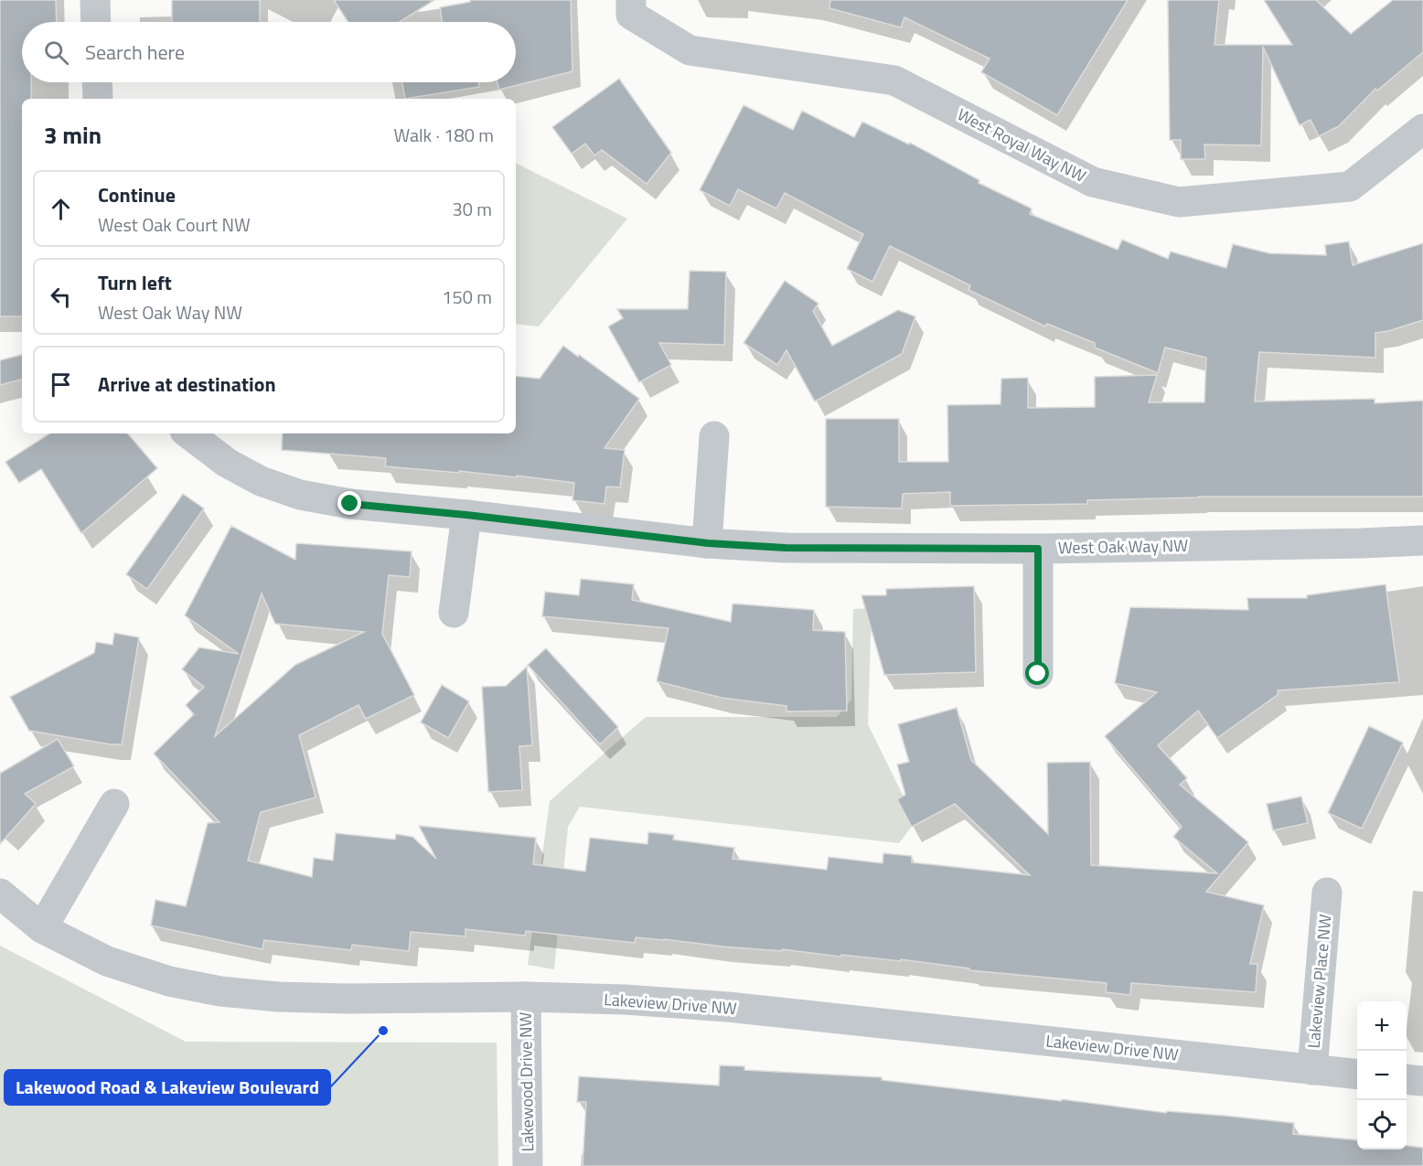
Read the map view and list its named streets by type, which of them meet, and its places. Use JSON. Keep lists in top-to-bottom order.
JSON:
{
  "streets": {
    "street": [
      "West Royal Way NW",
      "West Oak Way NW",
      "Lakeview Place NW",
      "Lakeview Drive NW",
      "Lakewood Drive NW"
    ]
  },
  "crossings": [
    ["Lakeview Place NW", "Lakeview Drive NW"],
    ["Lakeview Drive NW", "Lakewood Drive NW"]
  ],
  "places": ["Lakewood Road & Lakeview Boulevard"],
  "page": {
    "search": "Search here",
    "heading": ["3 min", "Walk · 180 m"],
    "list": [
      ["Continue", "West Oak Court NW", "30 m"],
      ["Turn left", "West Oak Way NW", "150 m"],
      "Arrive at destination"
    ],
    "map_buttons": ["+", "−"]
  }
}
